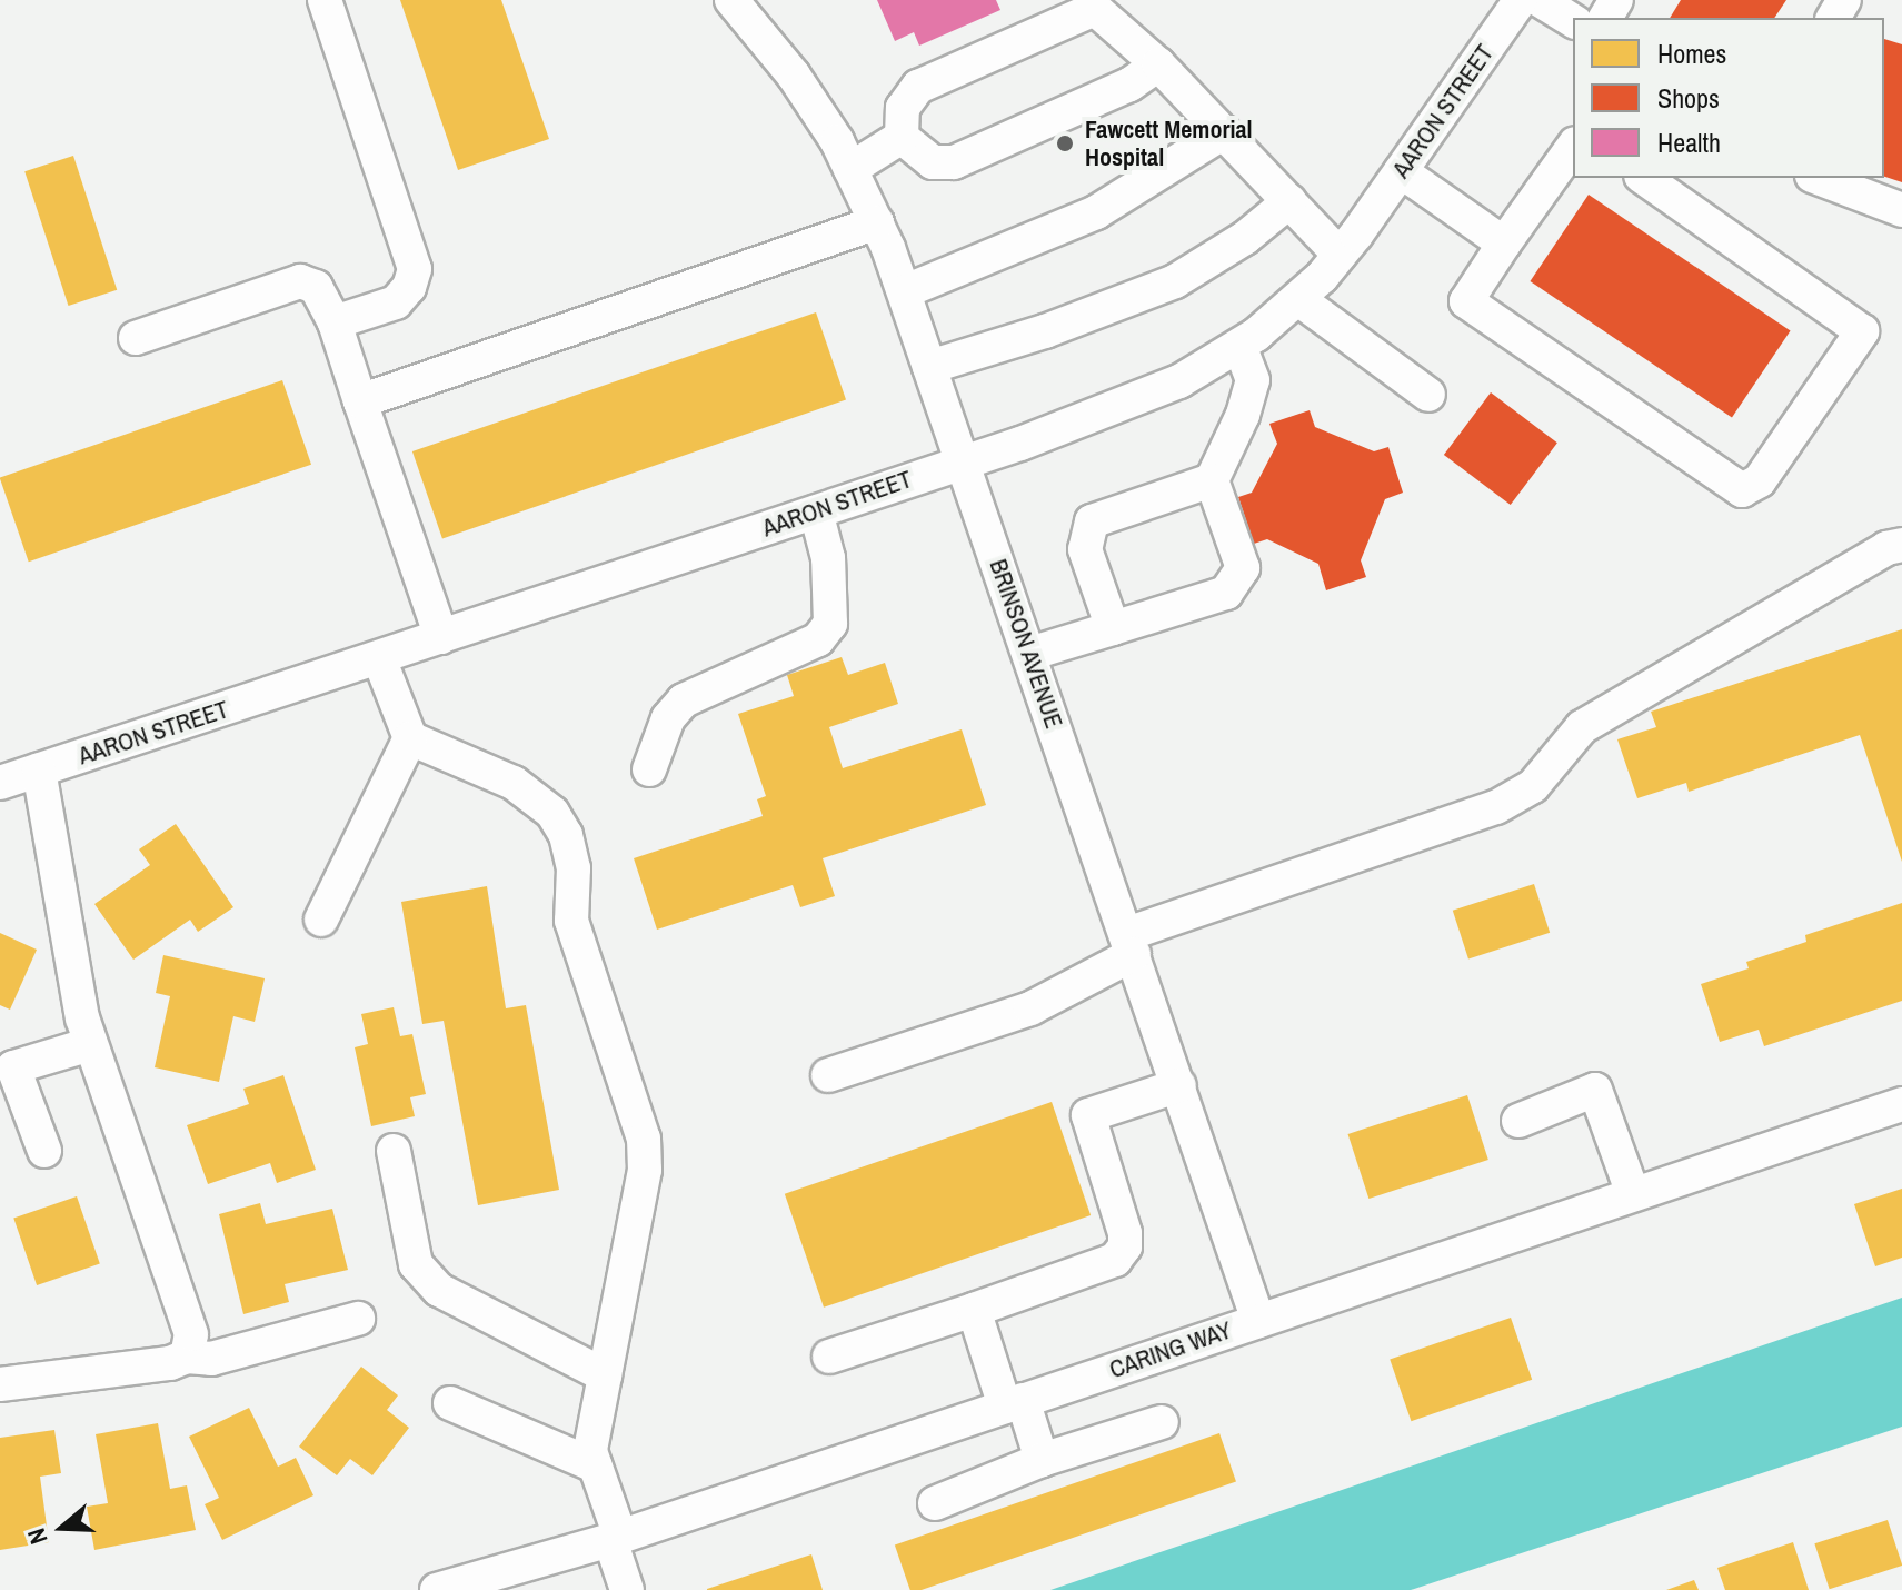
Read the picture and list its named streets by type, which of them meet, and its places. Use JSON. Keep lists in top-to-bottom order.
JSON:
{
  "streets": {
    "street": ["AARON STREET", "BRINSON AVENUE", "CARING WAY"]
  },
  "crossings": [
    ["AARON STREET", "BRINSON AVENUE"],
    ["BRINSON AVENUE", "CARING WAY"]
  ],
  "places": ["Fawcett Memorial Hospital"],
  "legend": ["Homes", "Shops", "Health"],
  "north": "left"
}
